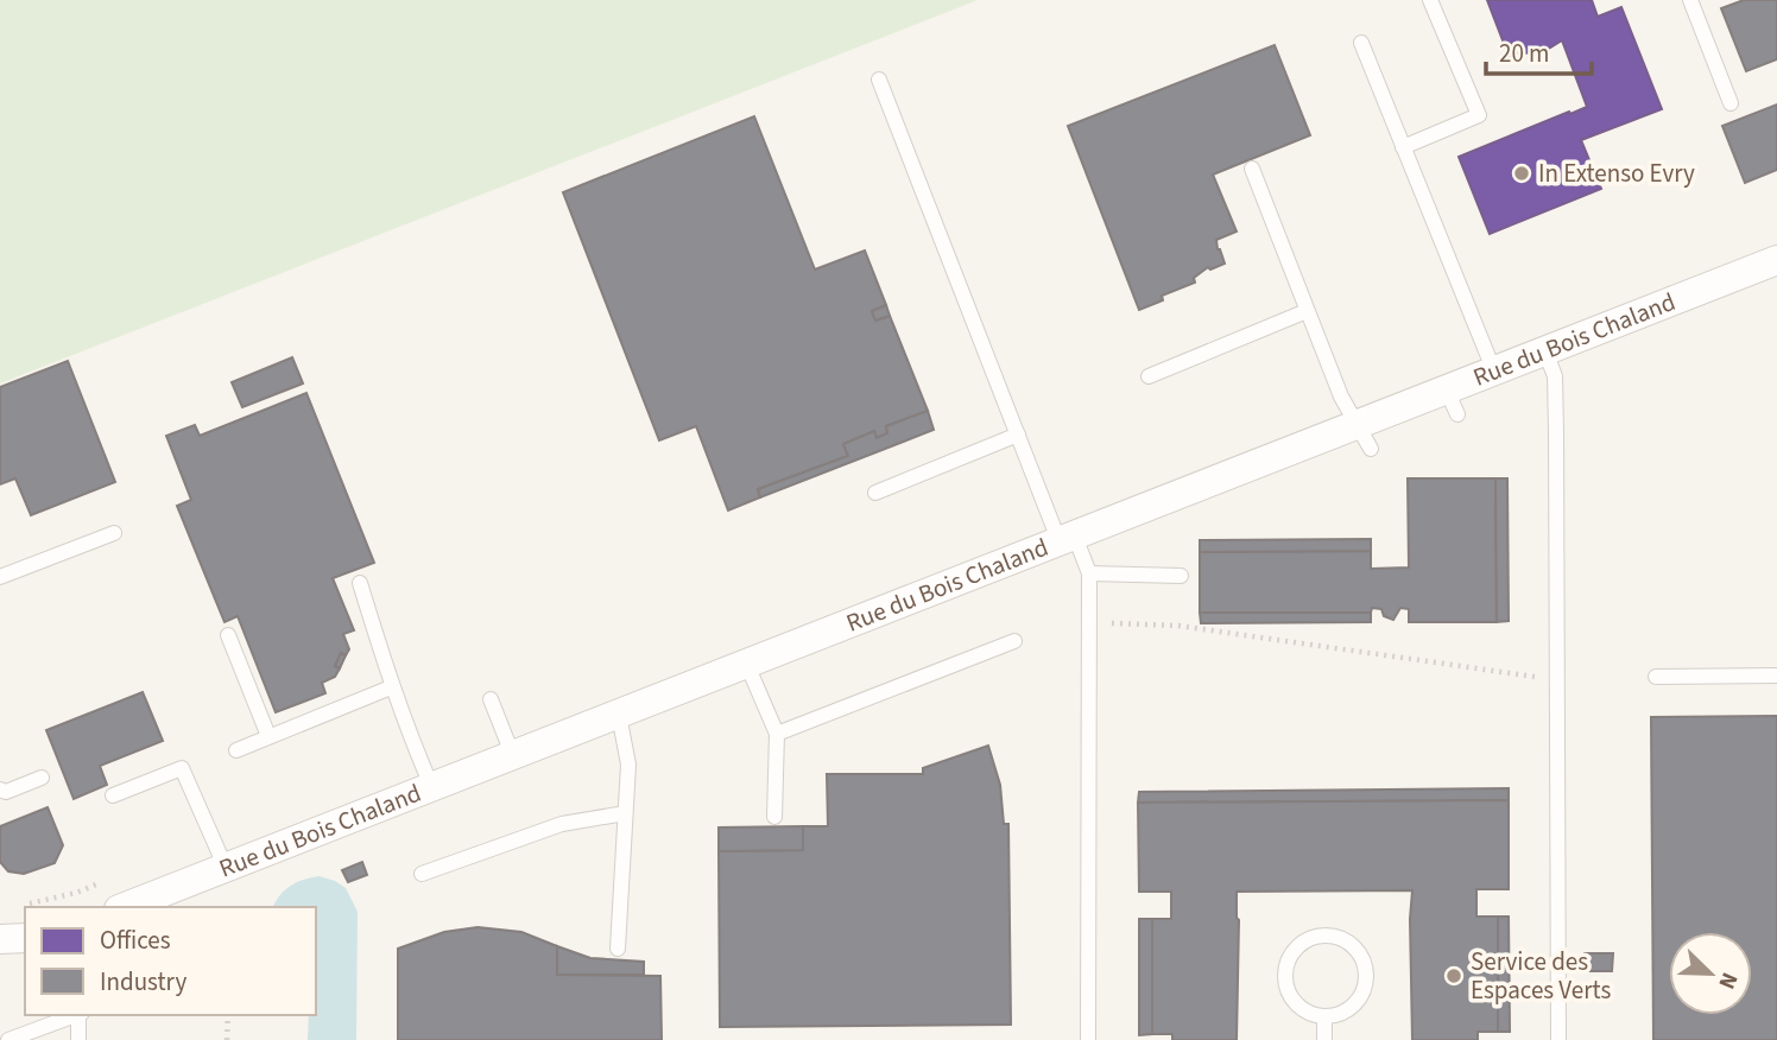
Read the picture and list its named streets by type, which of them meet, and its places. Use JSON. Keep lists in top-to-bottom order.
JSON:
{
  "streets": {
    "street": ["Rue du Bois Chaland"]
  },
  "places": ["In Extenso Evry", "Service des Espaces Verts"],
  "legend": ["Offices", "Industry"],
  "scale_bar": "20 m",
  "north": "bottom right"
}
